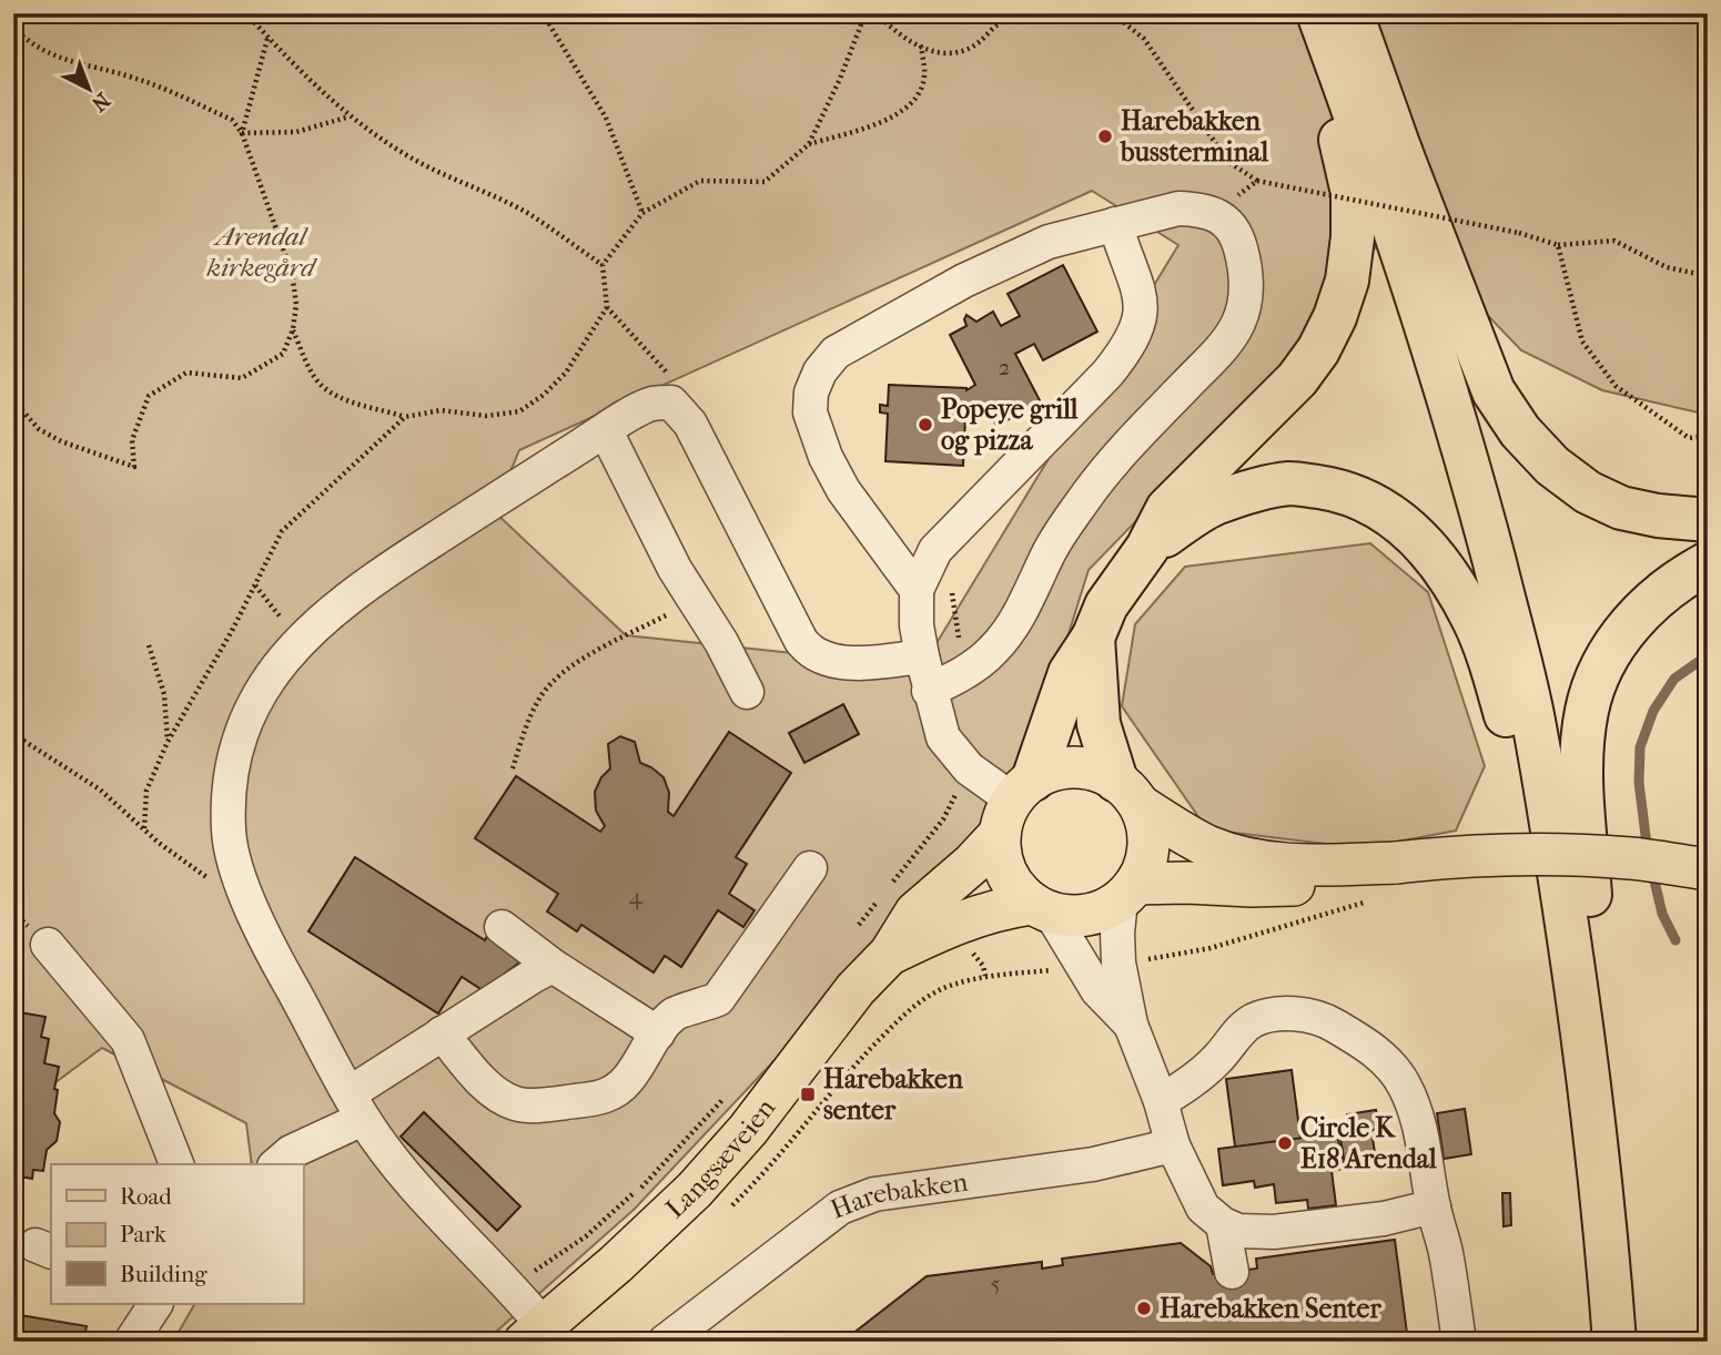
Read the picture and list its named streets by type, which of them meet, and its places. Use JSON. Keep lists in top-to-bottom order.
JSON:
{
  "streets": {
    "main road": ["Langsæveien"],
    "street": ["Harebakken"]
  },
  "parks": ["Arendal kirkegård"],
  "places": {
    "other": [
      "Harebakken bussterminal",
      "Popeye grill og pizza",
      "Circle K E18 Arendal",
      "Harebakken Senter"
    ],
    "transit": ["Harebakken senter"]
  },
  "house_numbers": ["2", "4", "5"],
  "legend": ["Road", "Park", "Building"],
  "north": "bottom right"
}
